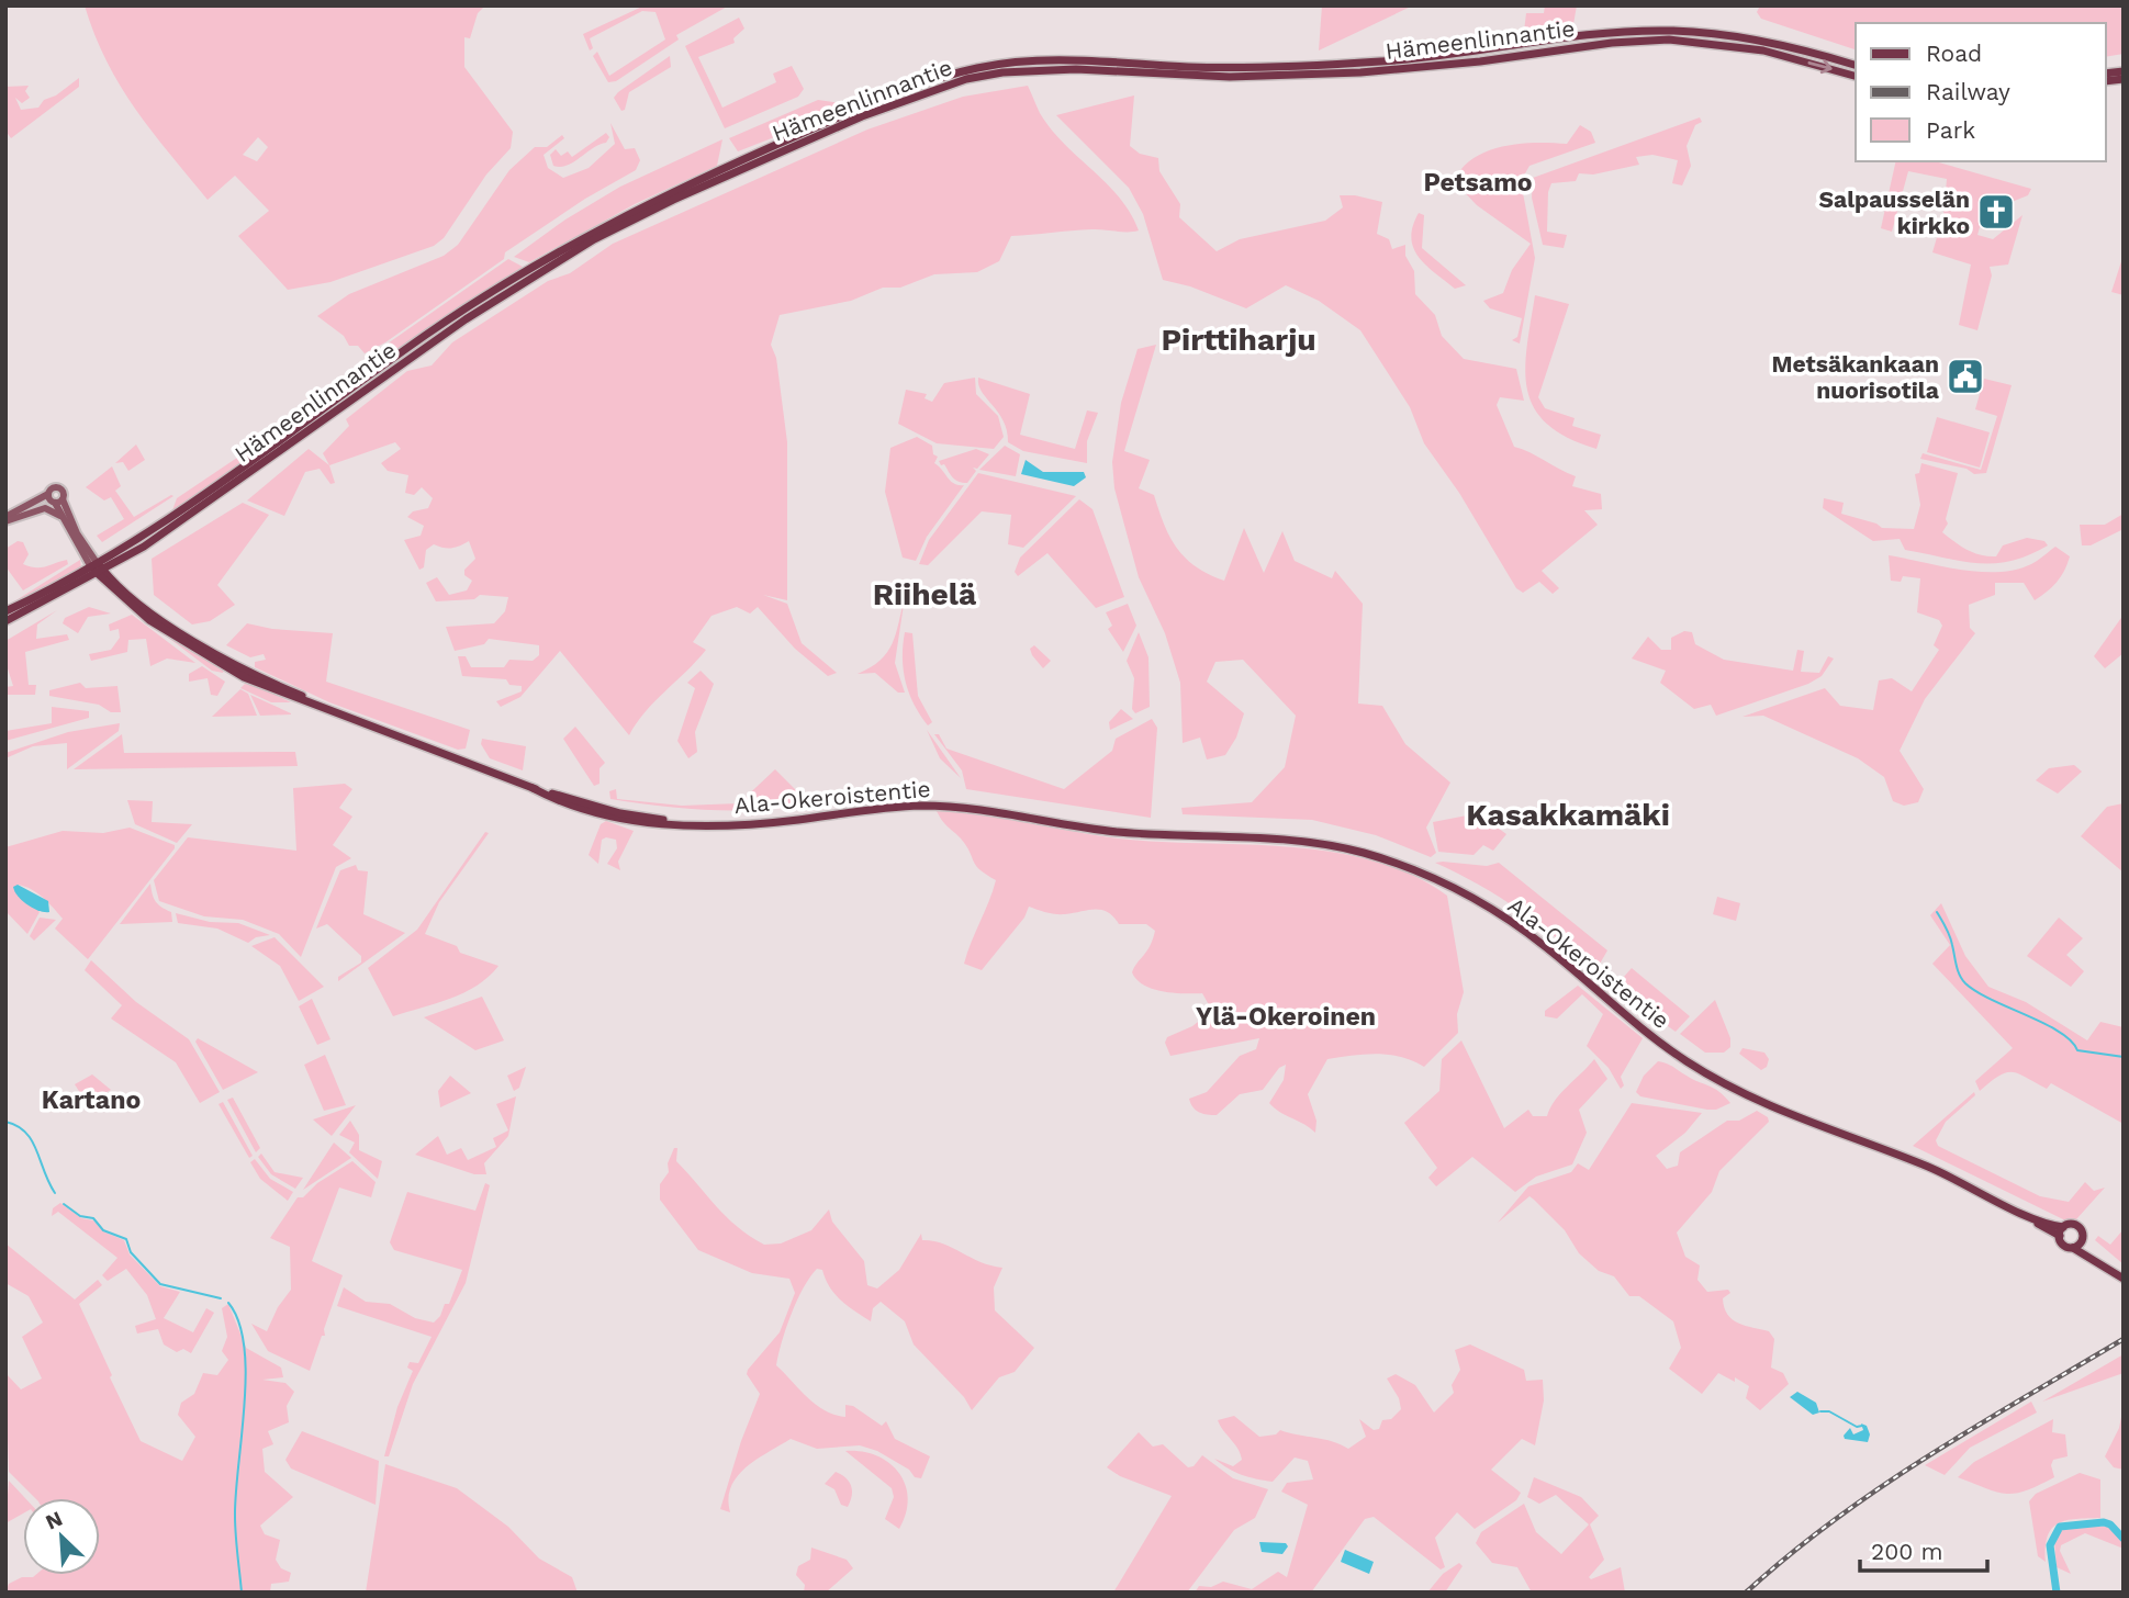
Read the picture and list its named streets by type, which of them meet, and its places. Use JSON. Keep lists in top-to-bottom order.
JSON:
{
  "streets": {
    "main road": ["Hämeenlinnantie", "Ala-Okeroistentie"]
  },
  "crossings": [
    ["Hämeenlinnantie", "Ala-Okeroistentie"]
  ],
  "districts": [
    "Petsamo",
    "Pirttiharju",
    "Riihelä",
    "Kasakkamäki",
    "Ylä-Okeroinen",
    "Kartano"
  ],
  "places": {
    "church": ["Salpausselän kirkko"],
    "public building": ["Metsäkankaan nuorisotila"]
  },
  "legend": ["Road", "Railway", "Park"],
  "scale_bar": "200 m",
  "north": "top left"
}
